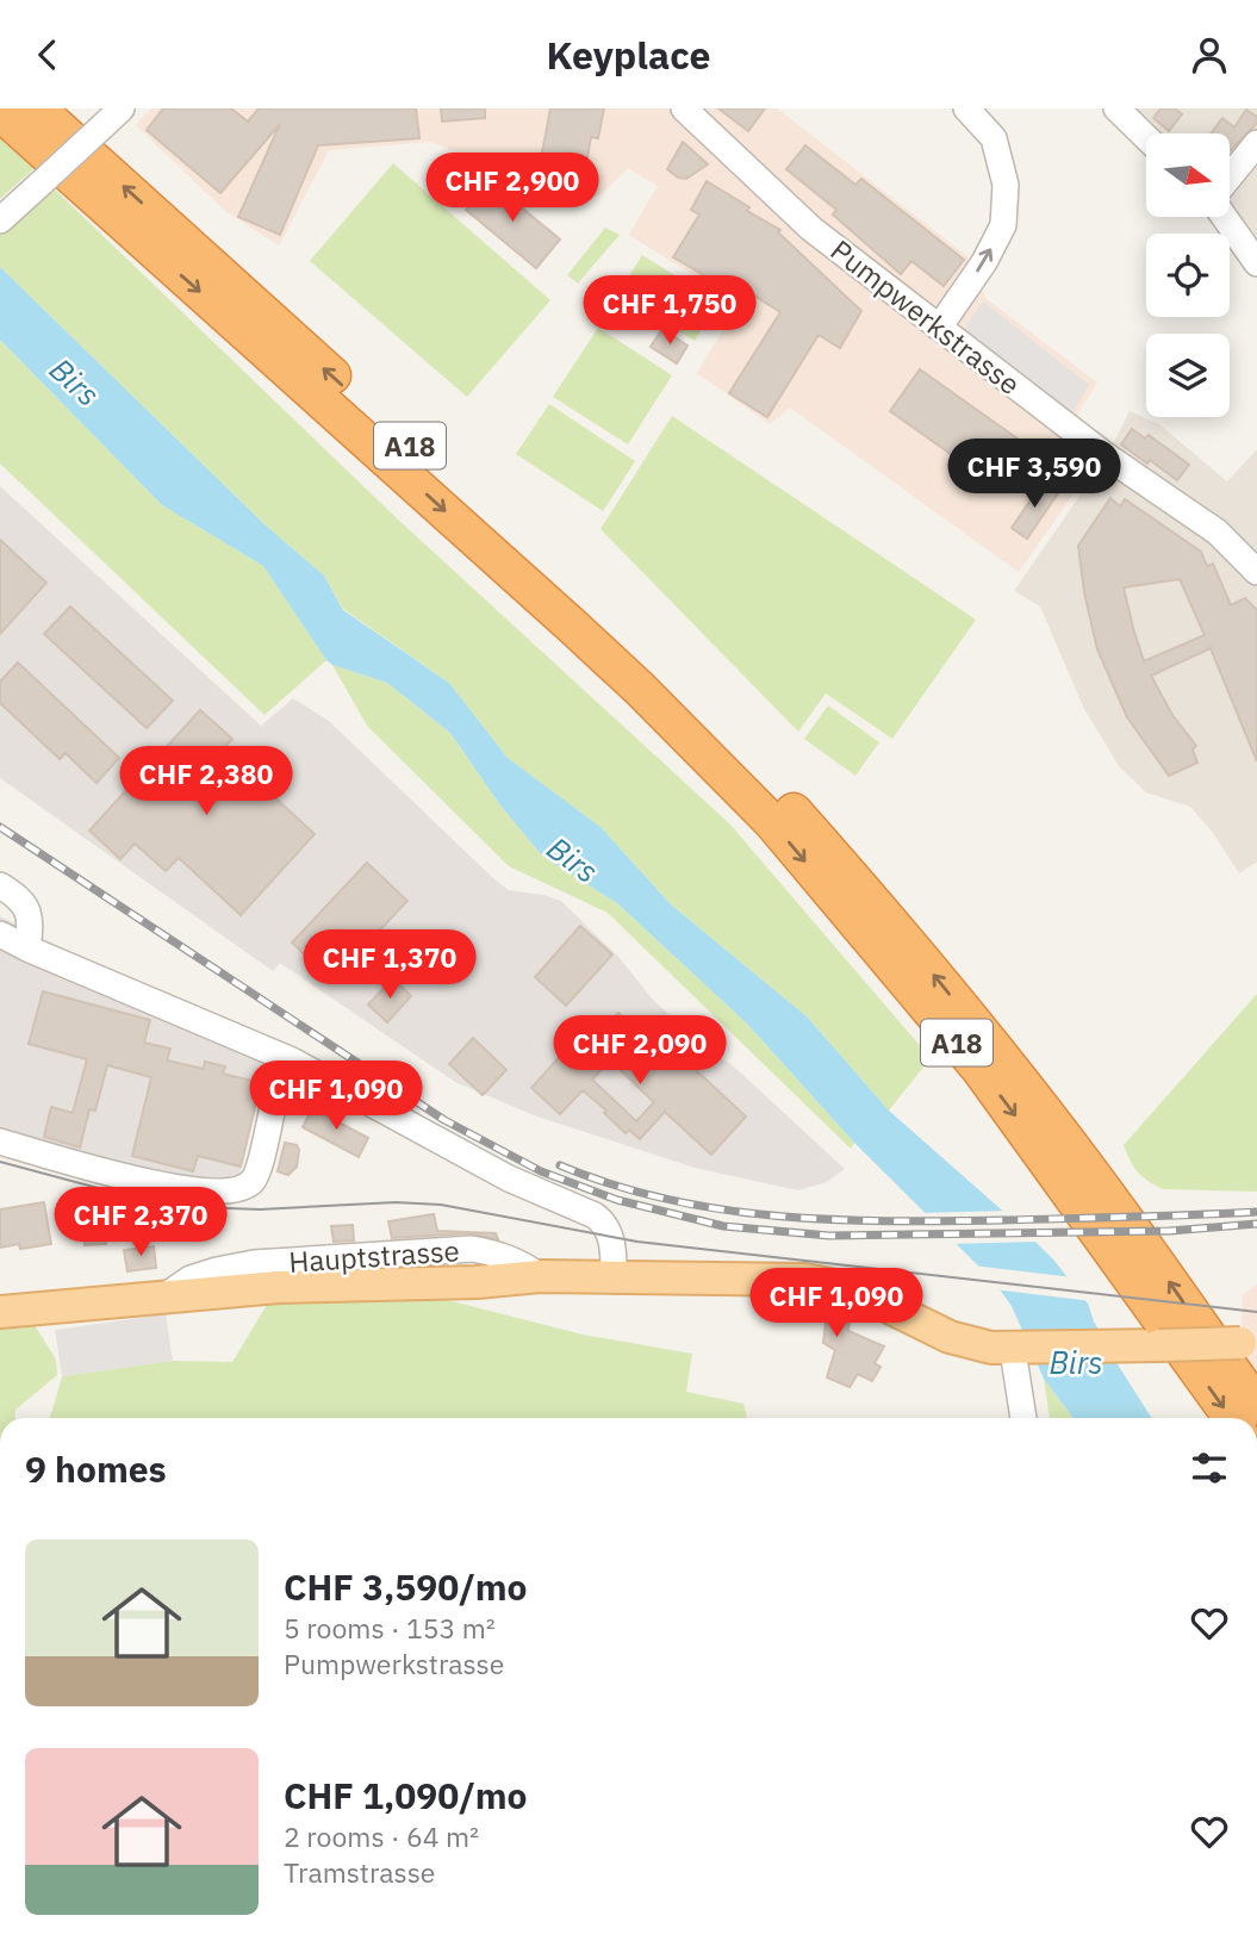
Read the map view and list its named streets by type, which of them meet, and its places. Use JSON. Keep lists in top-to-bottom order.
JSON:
{
  "streets": {
    "highway": ["A18"],
    "main road": ["Hauptstrasse"],
    "street": ["Pumpwerkstrasse"]
  },
  "water": ["Birs"],
  "north": "right",
  "page": {
    "header": "Keyplace",
    "price": [
      "CHF 2,900",
      "CHF 1,750",
      "CHF 3,590",
      "CHF 2,380",
      "CHF 1,370",
      "CHF 2,090",
      "CHF 1,090",
      "CHF 2,370",
      "CHF 1,090"
    ],
    "heading": "9 homes",
    "list": [
      {
        "name": "CHF 3,590/mo",
        "note": "5 rooms · 153 m² · Pumpwerkstrasse"
      },
      {
        "name": "CHF 1,090/mo",
        "note": "2 rooms · 64 m² · Tramstrasse"
      }
    ]
  }
}
